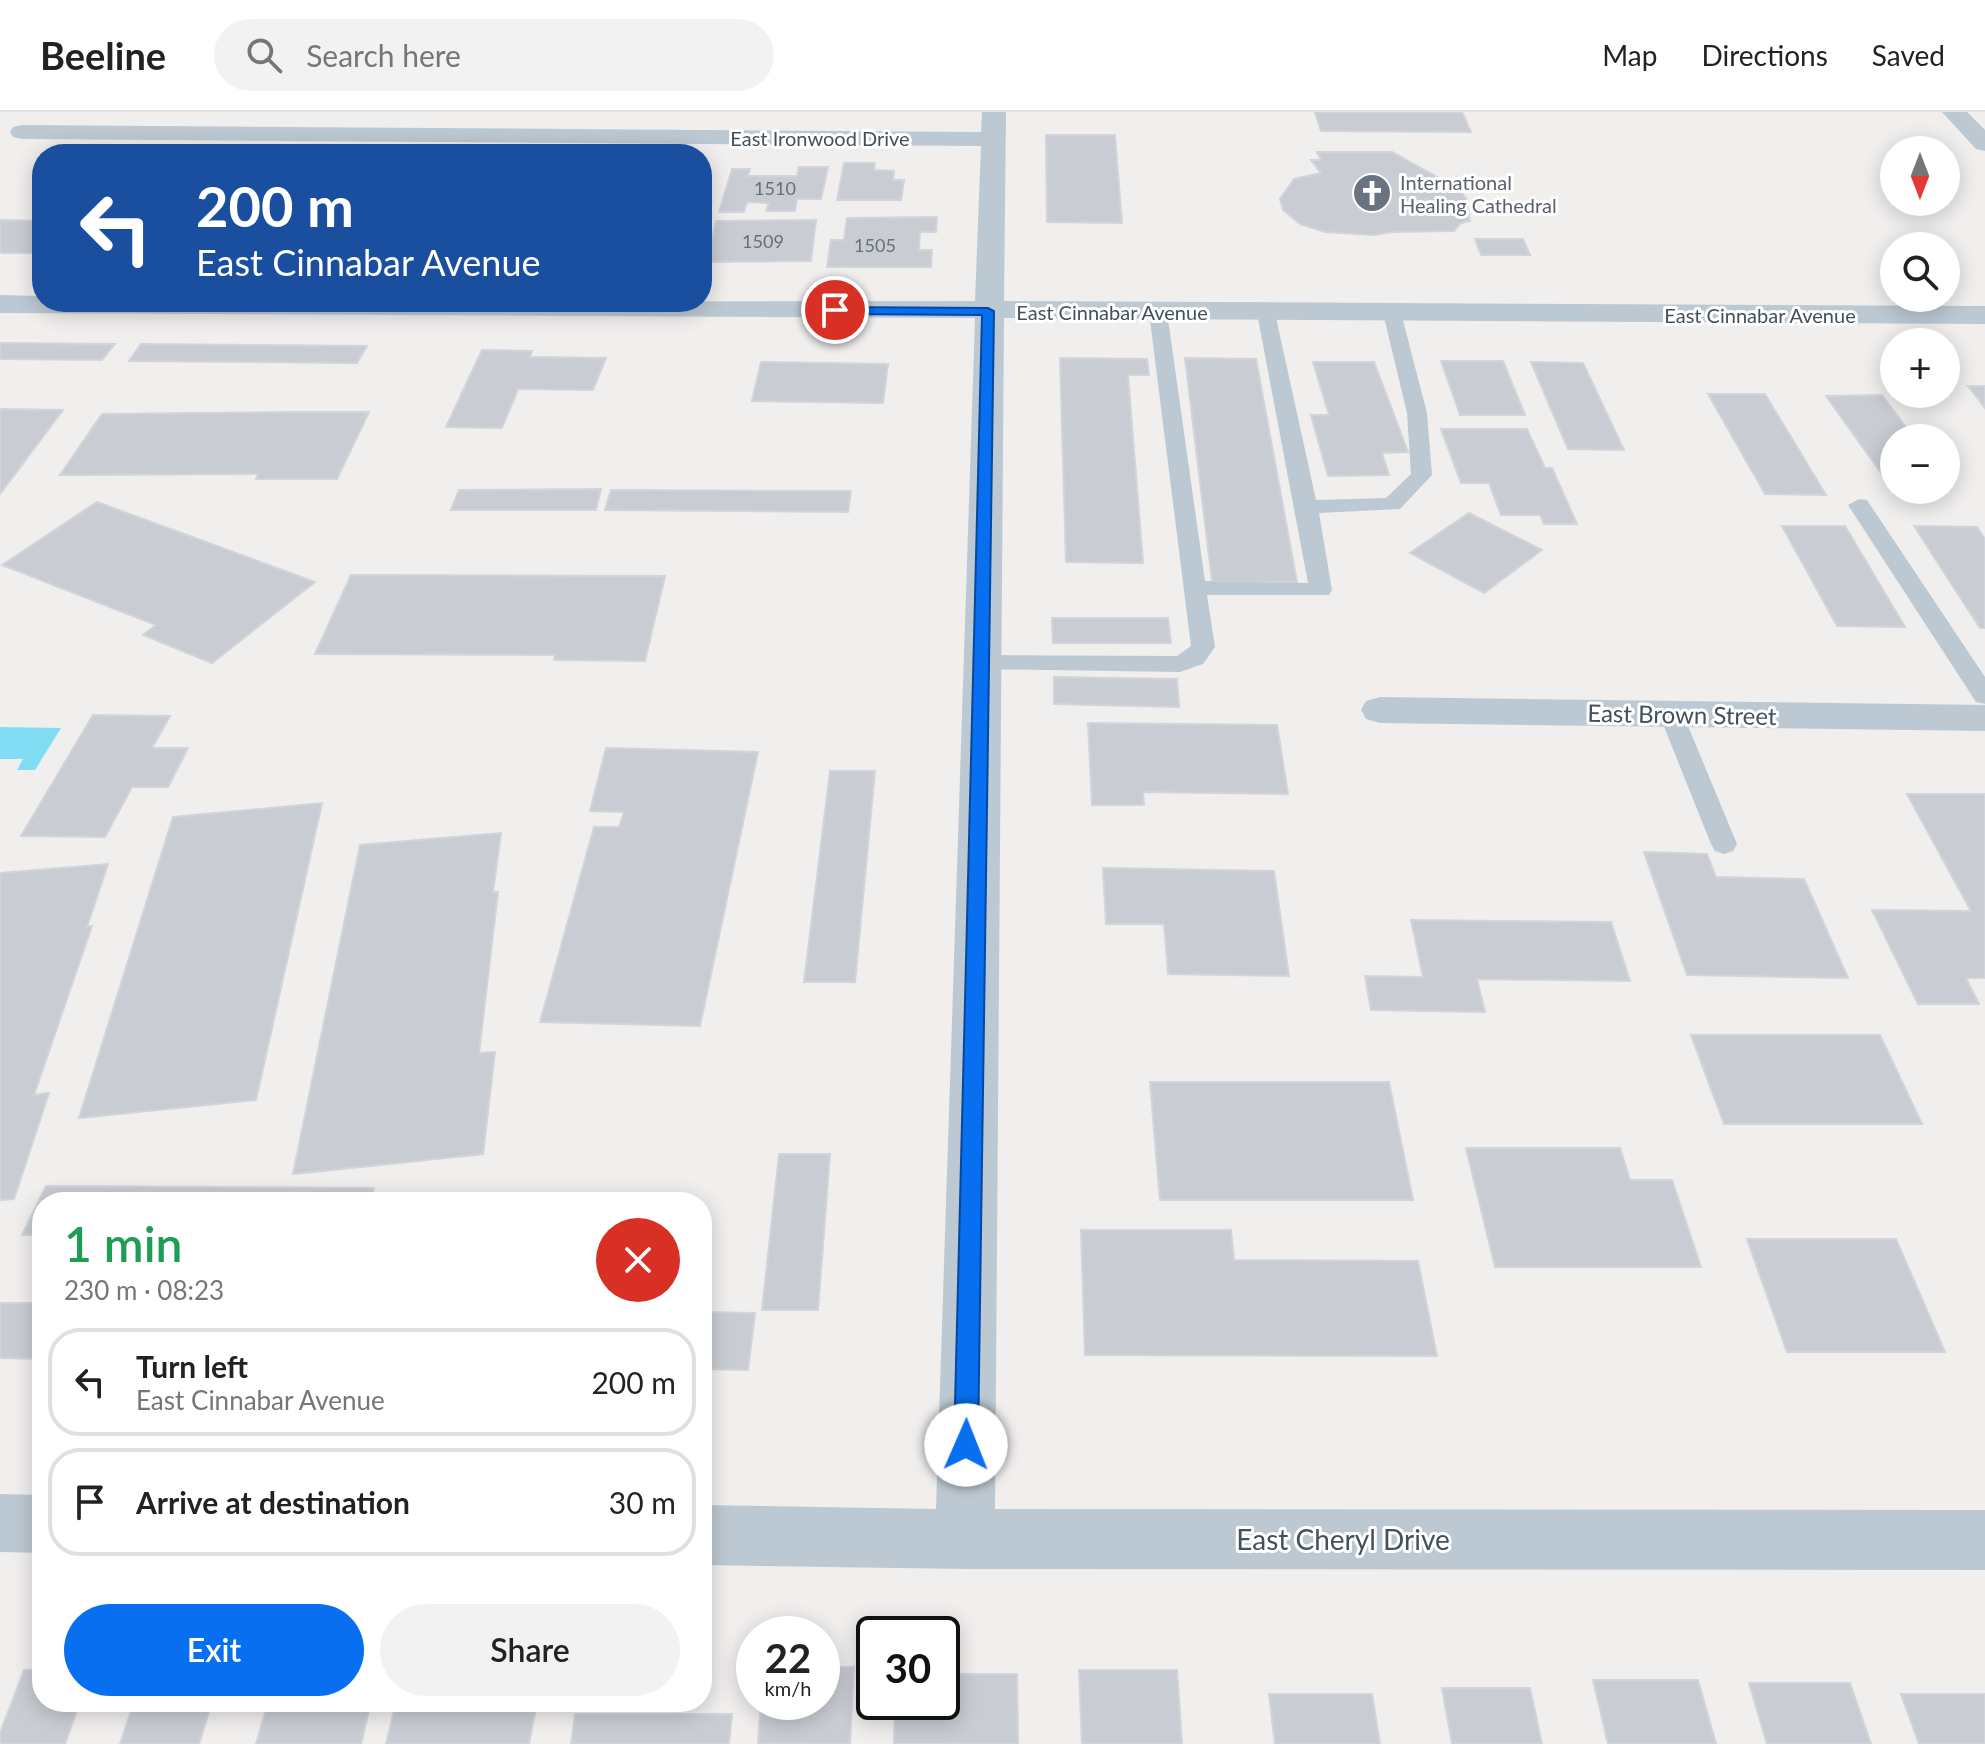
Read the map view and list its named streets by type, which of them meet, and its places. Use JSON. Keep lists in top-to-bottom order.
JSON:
{
  "streets": {
    "street": [
      "East Ironwood Drive",
      "East Cinnabar Avenue",
      "East Brown Street",
      "East Cheryl Drive"
    ]
  },
  "places": {
    "church": ["International Healing Cathedral"]
  },
  "house_numbers": ["1510", "1509", "1505"],
  "north": "bottom",
  "page": {
    "header": "Beeline",
    "search": "Search here",
    "nav": ["Map", "Directions", "Saved"],
    "map_buttons": ["+", "−"],
    "turn": ["200 m", "East Cinnabar Avenue"],
    "heading": ["1 min", "230 m · 08:23"],
    "list": [
      {
        "name": "Turn left",
        "note": "East Cinnabar Avenue",
        "value": "200 m"
      },
      {
        "name": "Arrive at destination",
        "value": "30 m"
      }
    ],
    "buttons": ["Exit", "Share"],
    "speed": "22 km/h",
    "limit": "30"
  }
}
